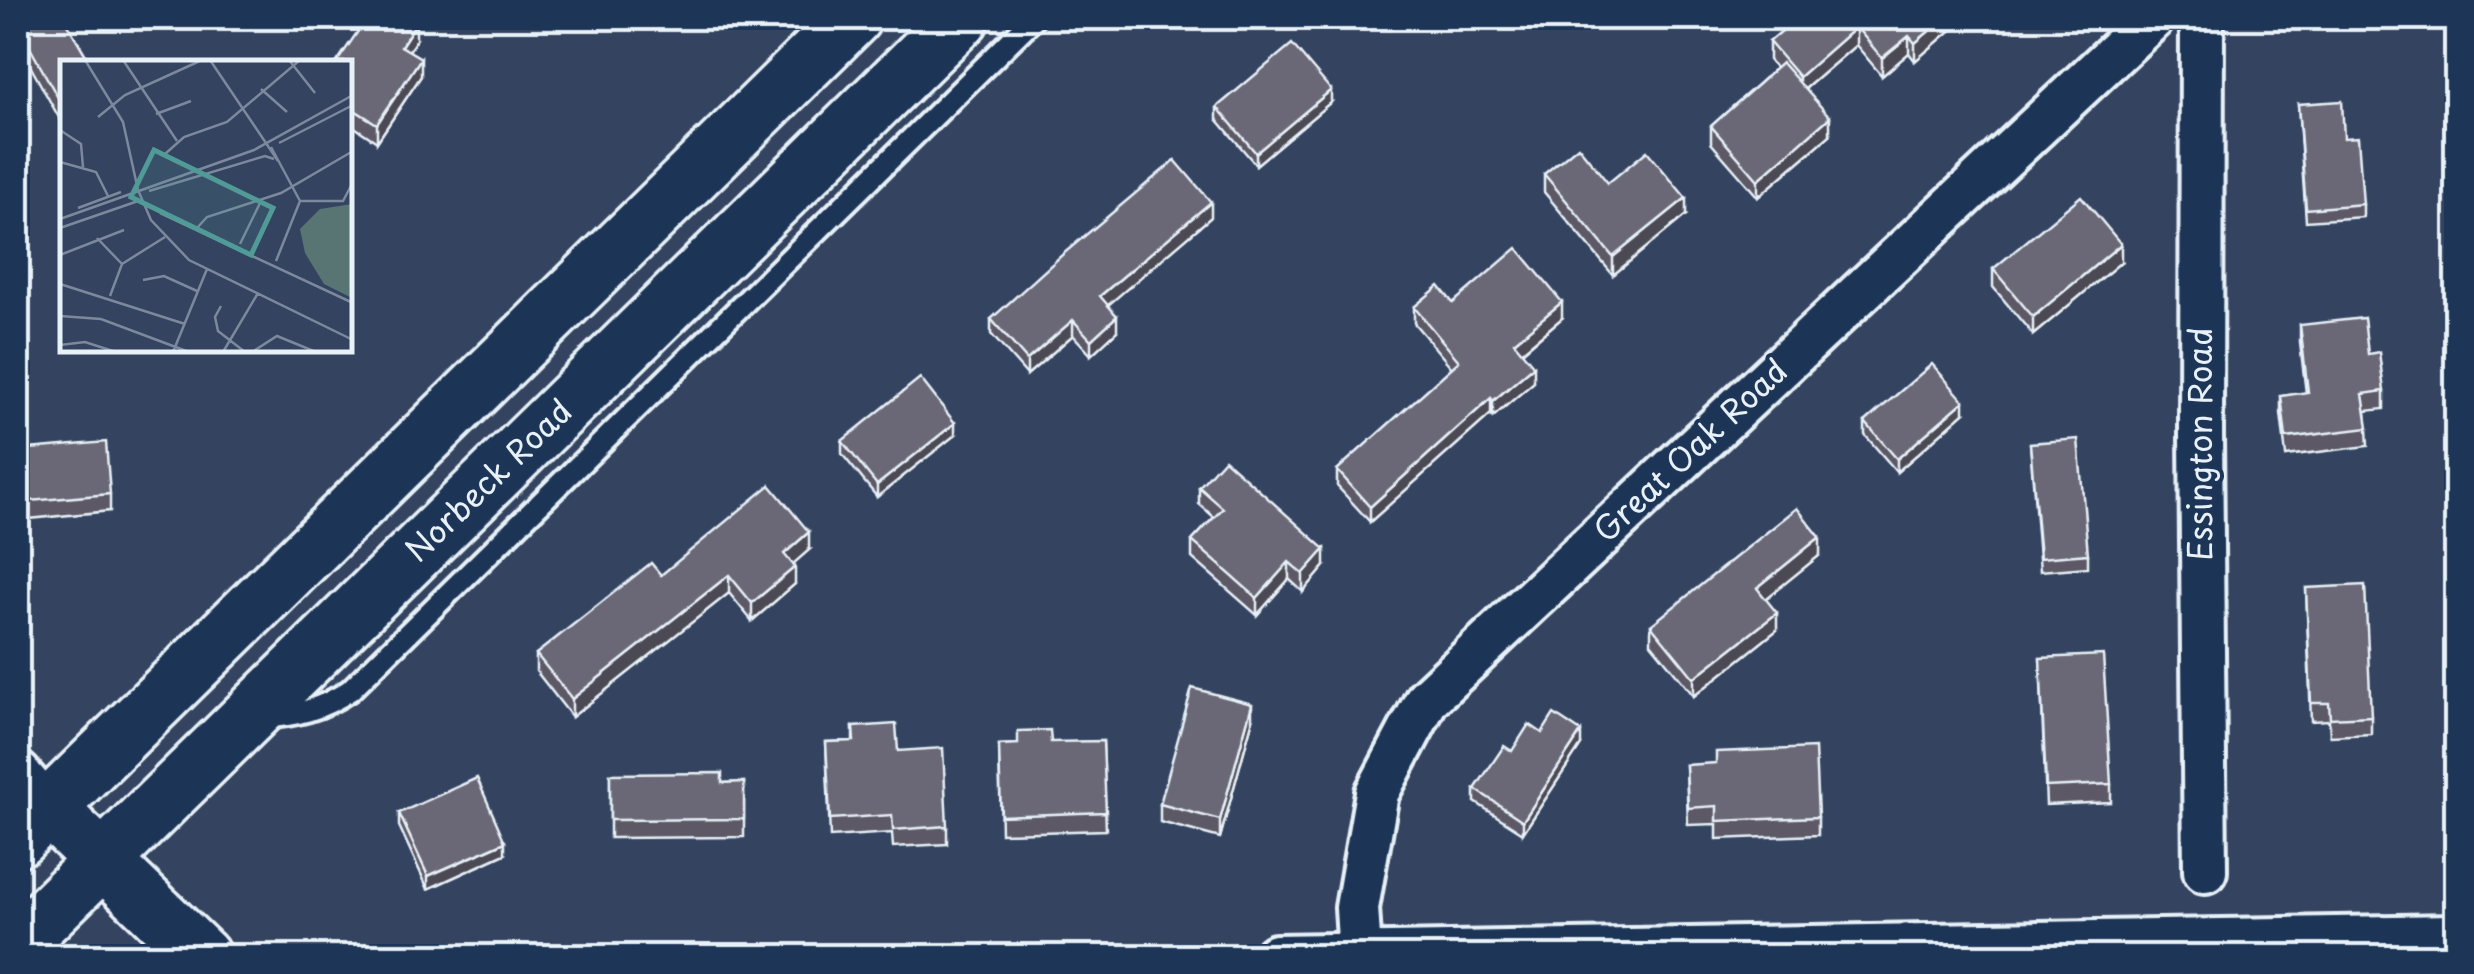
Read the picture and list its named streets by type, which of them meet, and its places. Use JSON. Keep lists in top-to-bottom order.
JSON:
{
  "streets": {
    "main road": ["Norbeck Road"],
    "street": ["Essington Road", "Great Oak Road"]
  }
}
